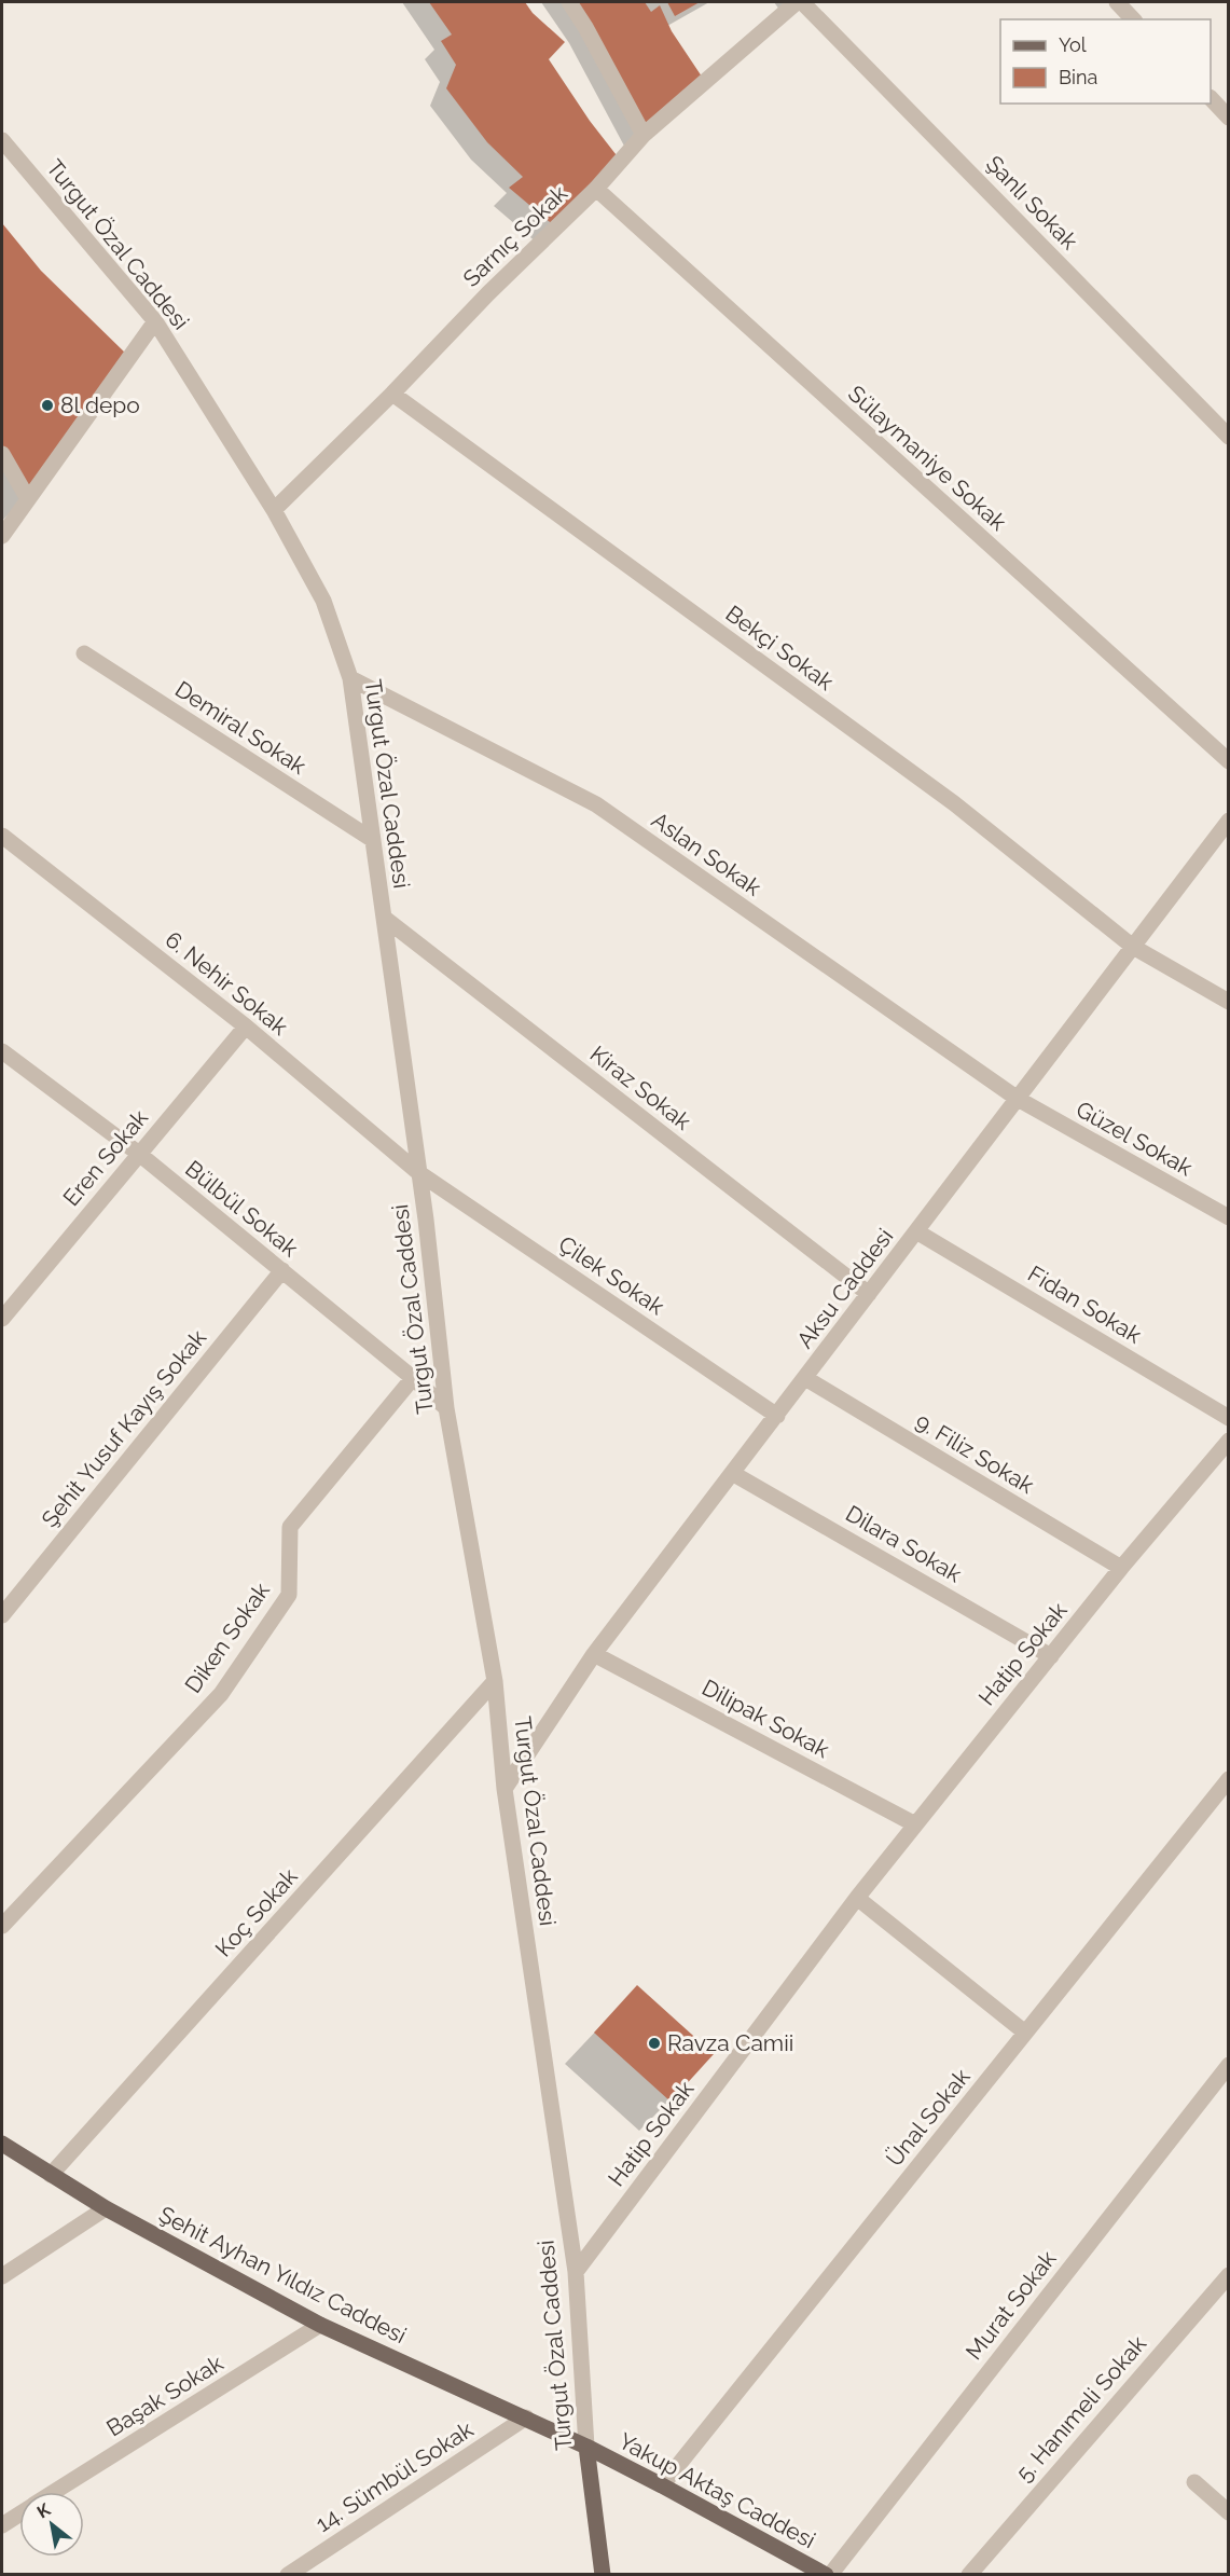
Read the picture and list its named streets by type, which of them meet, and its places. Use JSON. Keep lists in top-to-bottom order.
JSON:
{
  "streets": {
    "main road": ["Turgut Özal Caddesi", "Şehit Ayhan Yıldız Caddesi", "Yakup Aktaş Caddesi"],
    "street": [
      "Şanlı Sokak",
      "Sarnıç Sokak",
      "Sülaymaniye Sokak",
      "Bekçi Sokak",
      "Demiral Sokak",
      "Aslan Sokak",
      "6. Nehir Sokak",
      "Kiraz Sokak",
      "Güzel Sokak",
      "Eren Sokak",
      "Bülbül Sokak",
      "Çilek Sokak",
      "Aksu Caddesi",
      "Fidan Sokak",
      "Şehit Yusuf Kayış Sokak",
      "9. Filiz Sokak",
      "Dilara Sokak",
      "Diken Sokak",
      "Hatip Sokak",
      "Dilipak Sokak",
      "Koç Sokak",
      "Ünal Sokak",
      "Murat Sokak",
      "Başak Sokak",
      "5. Hanımeli Sokak",
      "14. Sümbül Sokak"
    ]
  },
  "crossings": [
    ["Sarnıç Sokak", "Turgut Özal Caddesi"],
    ["Sarnıç Sokak", "Sülaymaniye Sokak"],
    ["Sarnıç Sokak", "Bekçi Sokak"],
    ["Turgut Özal Caddesi", "Demiral Sokak"],
    ["Turgut Özal Caddesi", "Aslan Sokak"],
    ["Turgut Özal Caddesi", "6. Nehir Sokak"],
    ["Turgut Özal Caddesi", "Kiraz Sokak"],
    ["Turgut Özal Caddesi", "Bülbül Sokak"],
    ["Turgut Özal Caddesi", "Çilek Sokak"],
    ["Turgut Özal Caddesi", "Aksu Caddesi"],
    ["Turgut Özal Caddesi", "Hatip Sokak"],
    ["Turgut Özal Caddesi", "Koç Sokak"],
    ["Turgut Özal Caddesi", "Şehit Ayhan Yıldız Caddesi"],
    ["Turgut Özal Caddesi", "Yakup Aktaş Caddesi"],
    ["Bekçi Sokak", "Aksu Caddesi"],
    ["Aslan Sokak", "Güzel Sokak"],
    ["Aslan Sokak", "Aksu Caddesi"],
    ["6. Nehir Sokak", "Eren Sokak"],
    ["6. Nehir Sokak", "Çilek Sokak"],
    ["Kiraz Sokak", "Aksu Caddesi"],
    ["Güzel Sokak", "Aksu Caddesi"],
    ["Eren Sokak", "Bülbül Sokak"],
    ["Bülbül Sokak", "Şehit Yusuf Kayış Sokak"],
    ["Bülbül Sokak", "Diken Sokak"],
    ["Çilek Sokak", "Aksu Caddesi"],
    ["Aksu Caddesi", "Fidan Sokak"],
    ["Aksu Caddesi", "9. Filiz Sokak"],
    ["Aksu Caddesi", "Dilara Sokak"],
    ["Aksu Caddesi", "Dilipak Sokak"],
    ["9. Filiz Sokak", "Hatip Sokak"],
    ["Dilara Sokak", "Hatip Sokak"],
    ["Hatip Sokak", "Dilipak Sokak"],
    ["Koç Sokak", "Şehit Ayhan Yıldız Caddesi"],
    ["Ünal Sokak", "Yakup Aktaş Caddesi"],
    ["Şehit Ayhan Yıldız Caddesi", "Başak Sokak"],
    ["Şehit Ayhan Yıldız Caddesi", "14. Sümbül Sokak"],
    ["Şehit Ayhan Yıldız Caddesi", "Yakup Aktaş Caddesi"],
    ["Murat Sokak", "Yakup Aktaş Caddesi"]
  ],
  "places": ["8l depo", "Ravza Camii"],
  "legend": ["Yol", "Bina"],
  "north": "top left"
}
